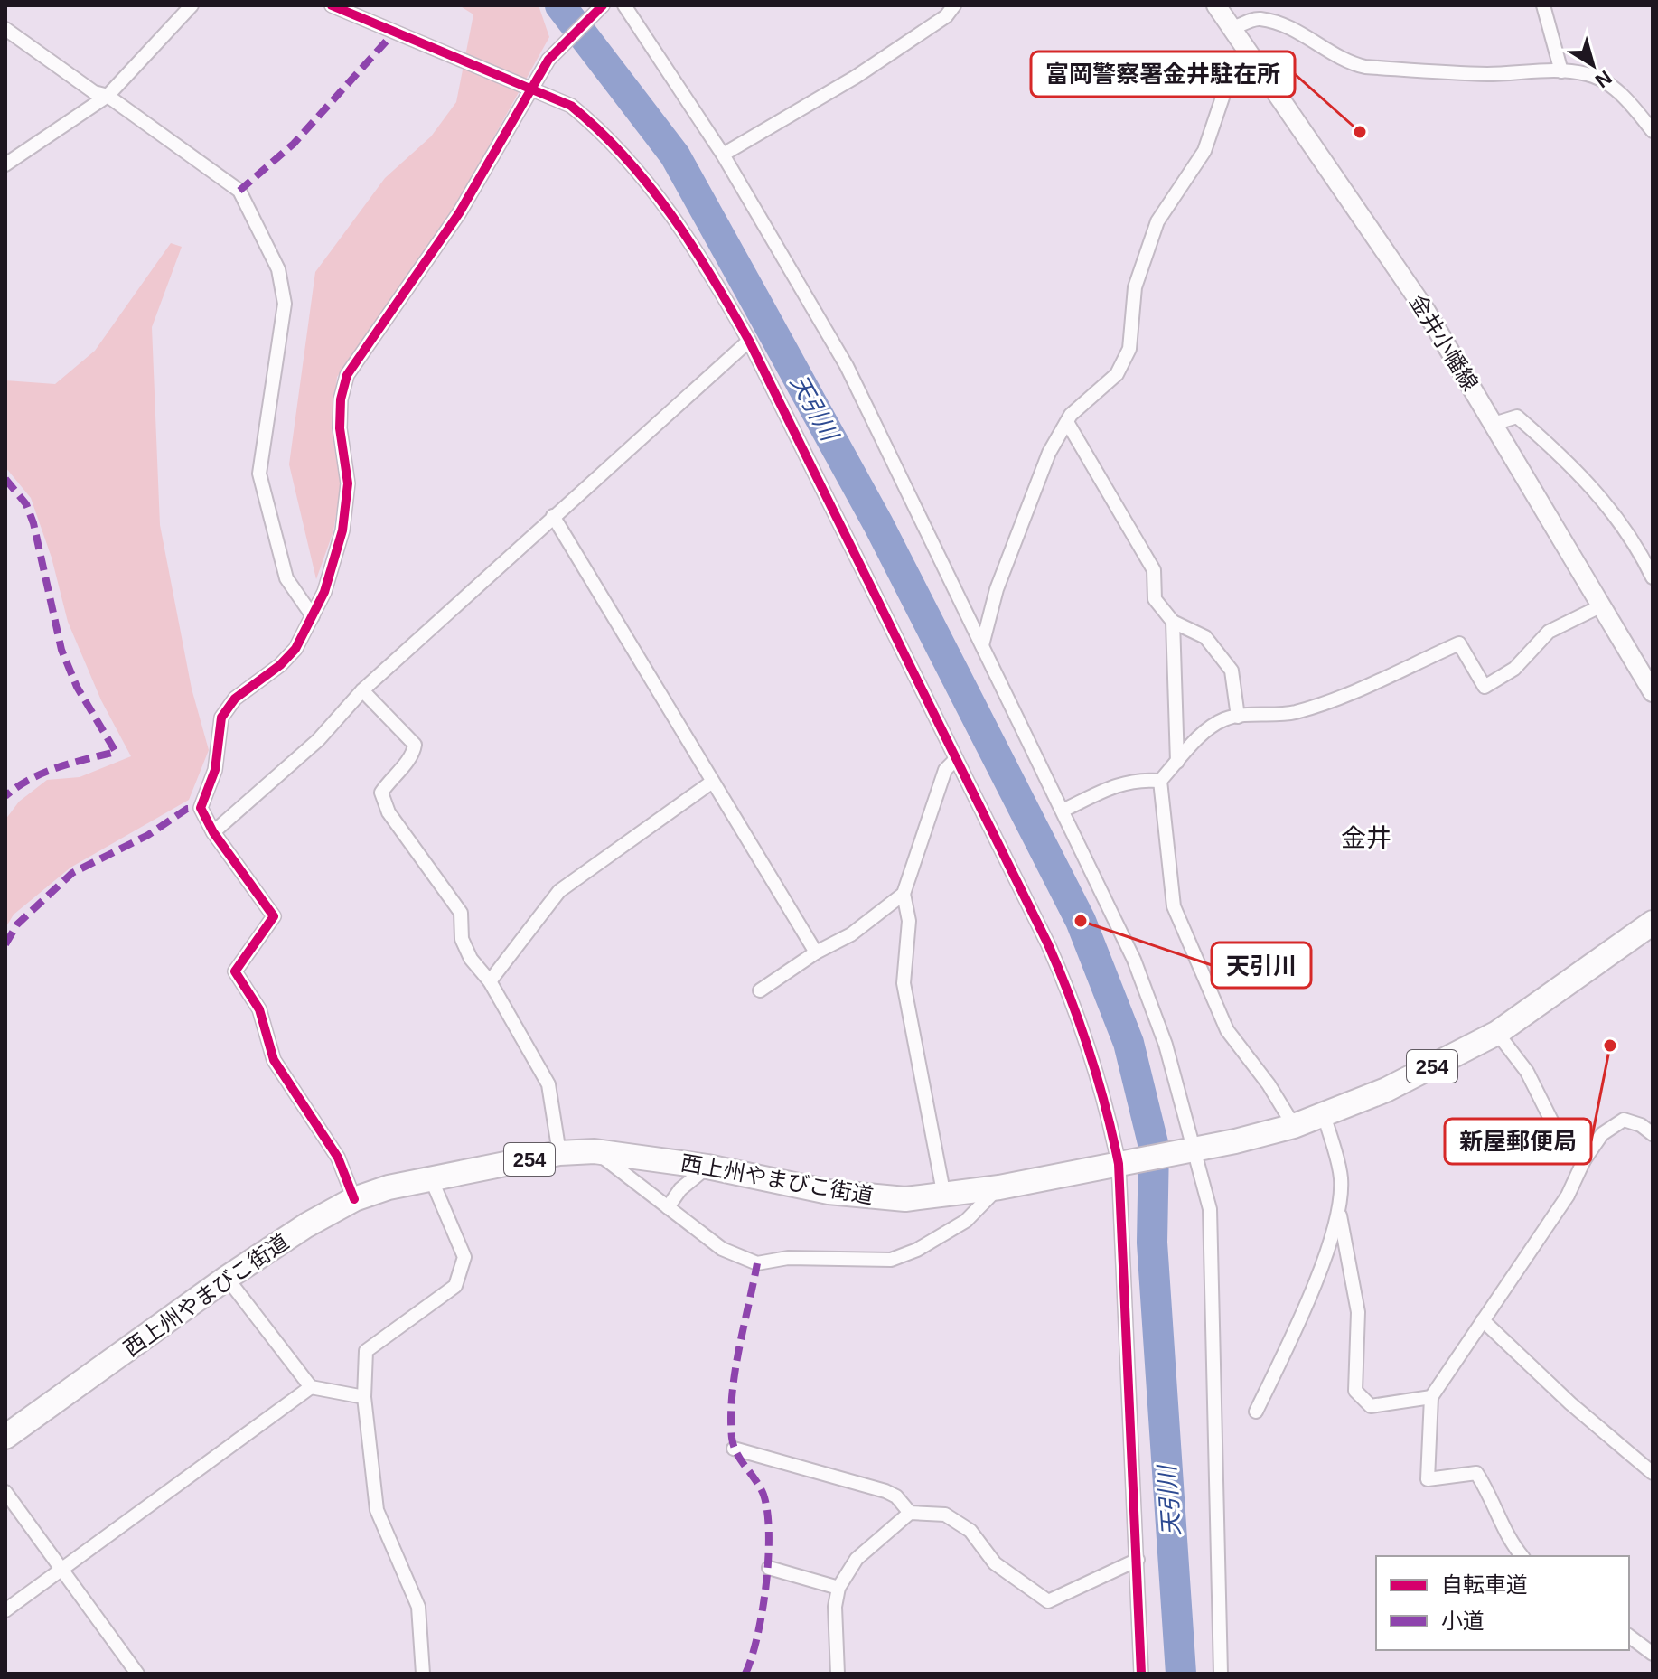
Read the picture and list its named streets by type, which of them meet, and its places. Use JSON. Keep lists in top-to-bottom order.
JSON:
{
  "streets": {
    "highway": ["254", "西上州やまびこ街道"],
    "main road": ["金井小幡線"]
  },
  "districts": ["金井"],
  "water": ["天引川"],
  "places": ["富岡警察署金井駐在所", "天引川", "新屋郵便局"],
  "legend": ["自転車道", "小道"],
  "north": "bottom right"
}
